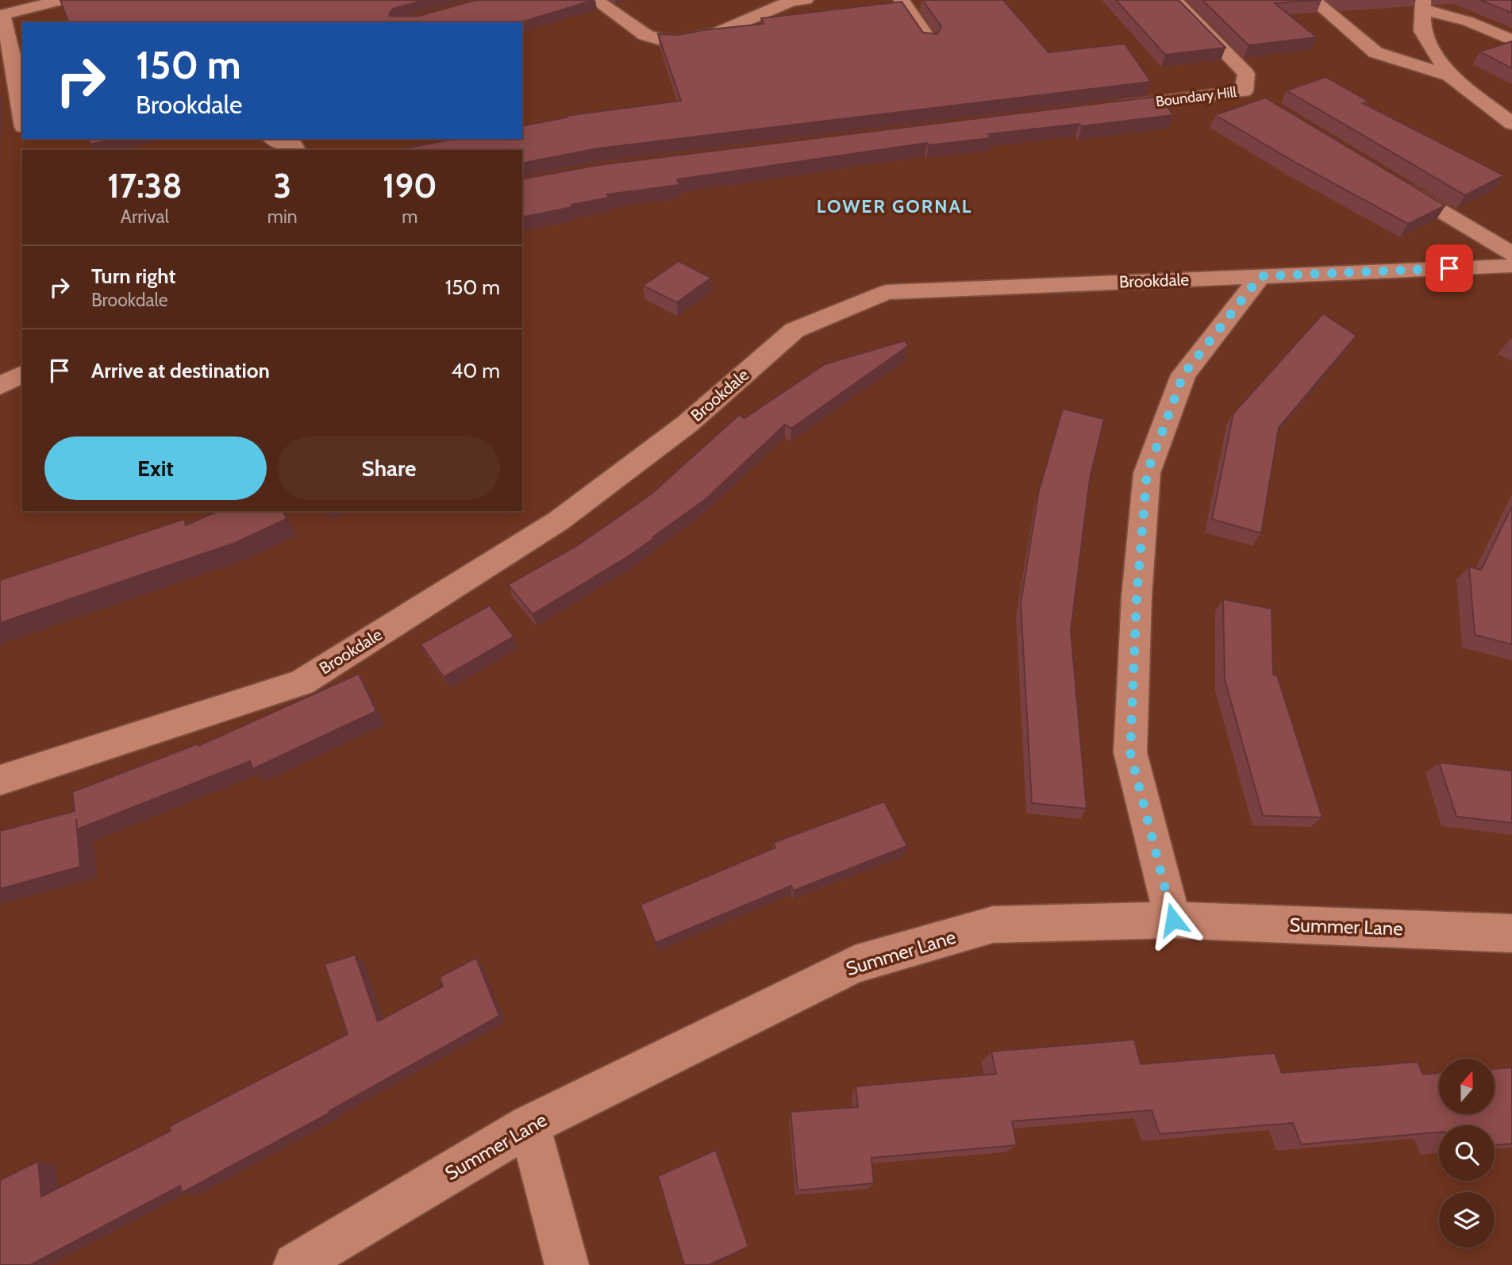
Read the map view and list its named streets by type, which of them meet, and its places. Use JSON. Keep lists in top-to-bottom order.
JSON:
{
  "streets": {
    "street": ["Boundary Hill", "Brookdale", "Summer Lane"]
  },
  "districts": ["LOWER GORNAL"],
  "north": "top",
  "page": {
    "turn": ["150 m", "Brookdale"],
    "eta": [
      "17:38",
      "Arrival",
      "3",
      "min",
      "190",
      "m"
    ],
    "list": [
      {
        "name": "Turn right",
        "note": "Brookdale",
        "value": "150 m"
      },
      {
        "name": "Arrive at destination",
        "value": "40 m"
      }
    ],
    "buttons": ["Exit", "Share"]
  }
}
